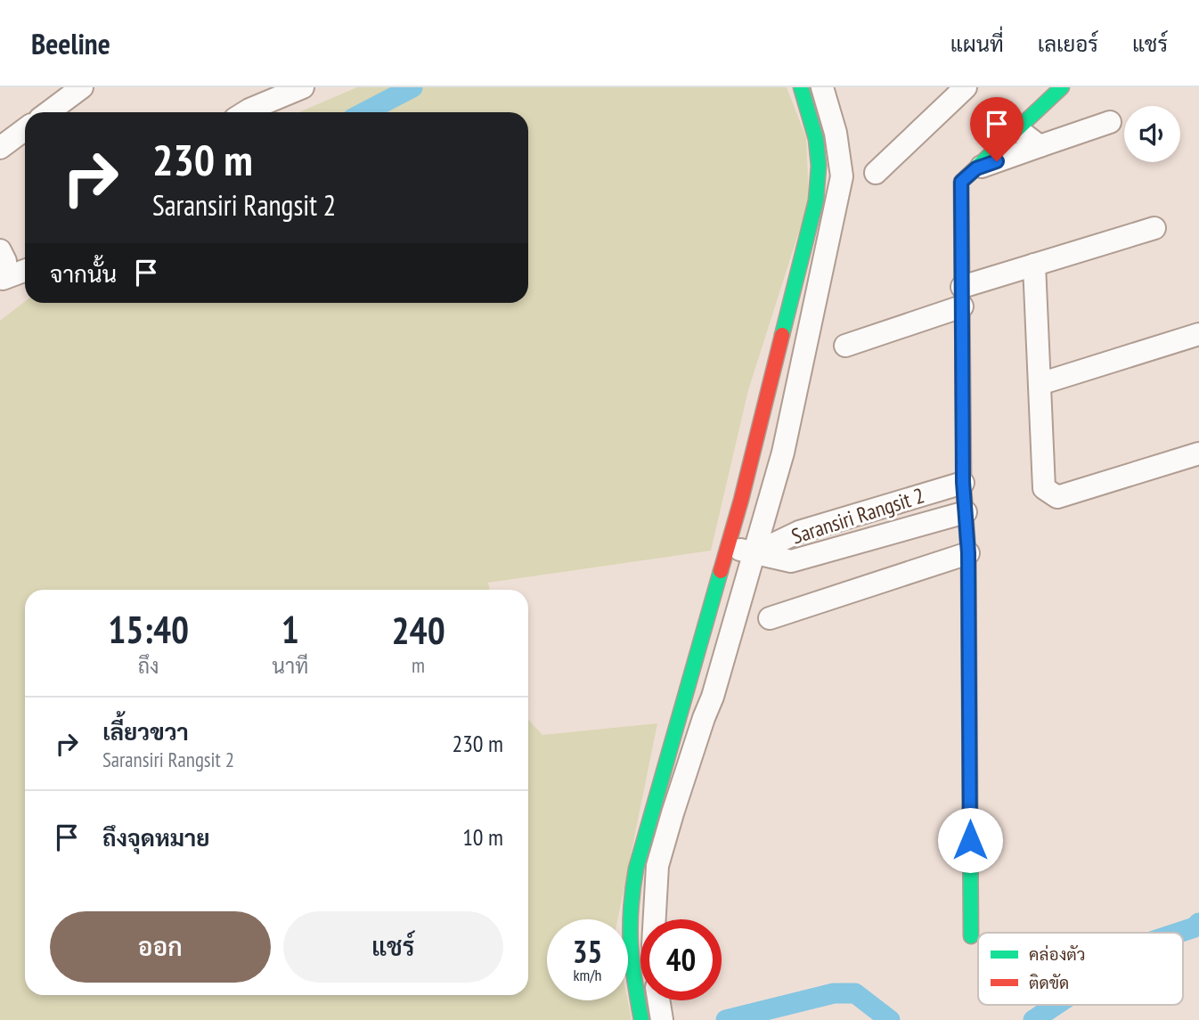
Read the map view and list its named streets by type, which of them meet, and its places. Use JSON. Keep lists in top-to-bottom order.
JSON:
{
  "streets": {
    "street": ["Saransiri Rangsit 2"]
  },
  "legend": ["คล่องตัว", "ติดขัด"],
  "page": {
    "header": "Beeline",
    "nav": ["แผนที่", "เลเยอร์", "แชร์"],
    "turn": ["230 m", "Saransiri Rangsit 2"],
    "then": "จากนั้น",
    "eta": [
      "15:40",
      "ถึง",
      "1",
      "นาที",
      "240",
      "m"
    ],
    "list": [
      {
        "name": "เลี้ยวขวา",
        "note": "Saransiri Rangsit 2",
        "value": "230 m"
      },
      {
        "name": "ถึงจุดหมาย",
        "value": "10 m"
      }
    ],
    "buttons": ["ออก", "แชร์"],
    "speed": "35 km/h",
    "limit": "40"
  }
}
